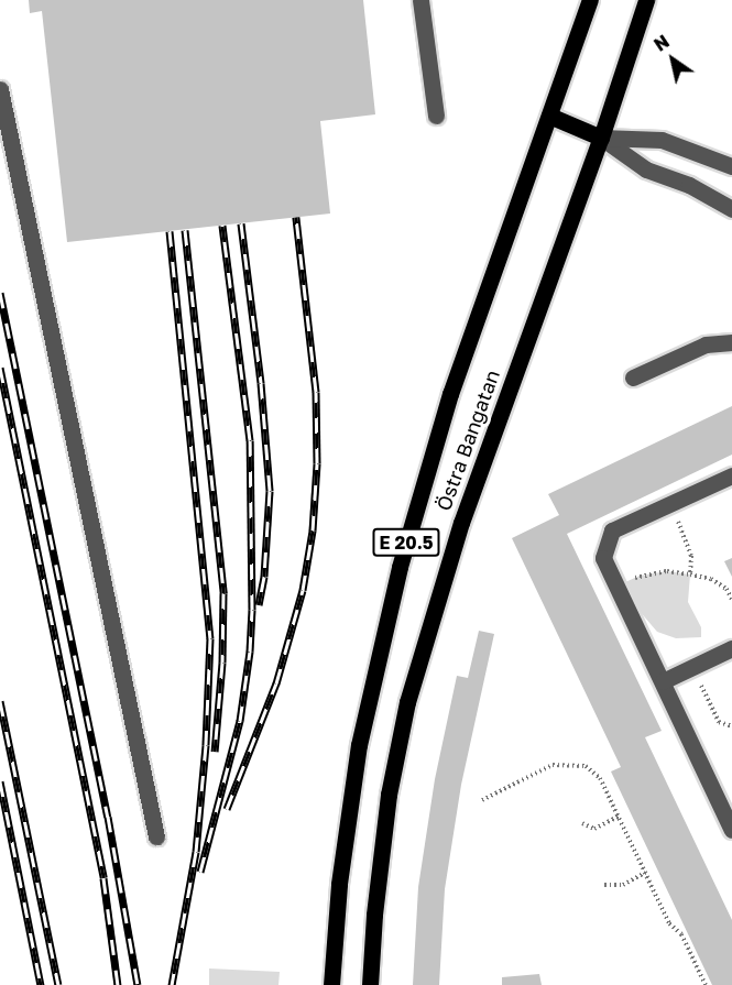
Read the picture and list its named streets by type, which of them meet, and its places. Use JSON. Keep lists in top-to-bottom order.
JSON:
{
  "streets": {
    "main road": ["Östra Bangatan", "E 20.5"]
  },
  "north": "top left"
}
